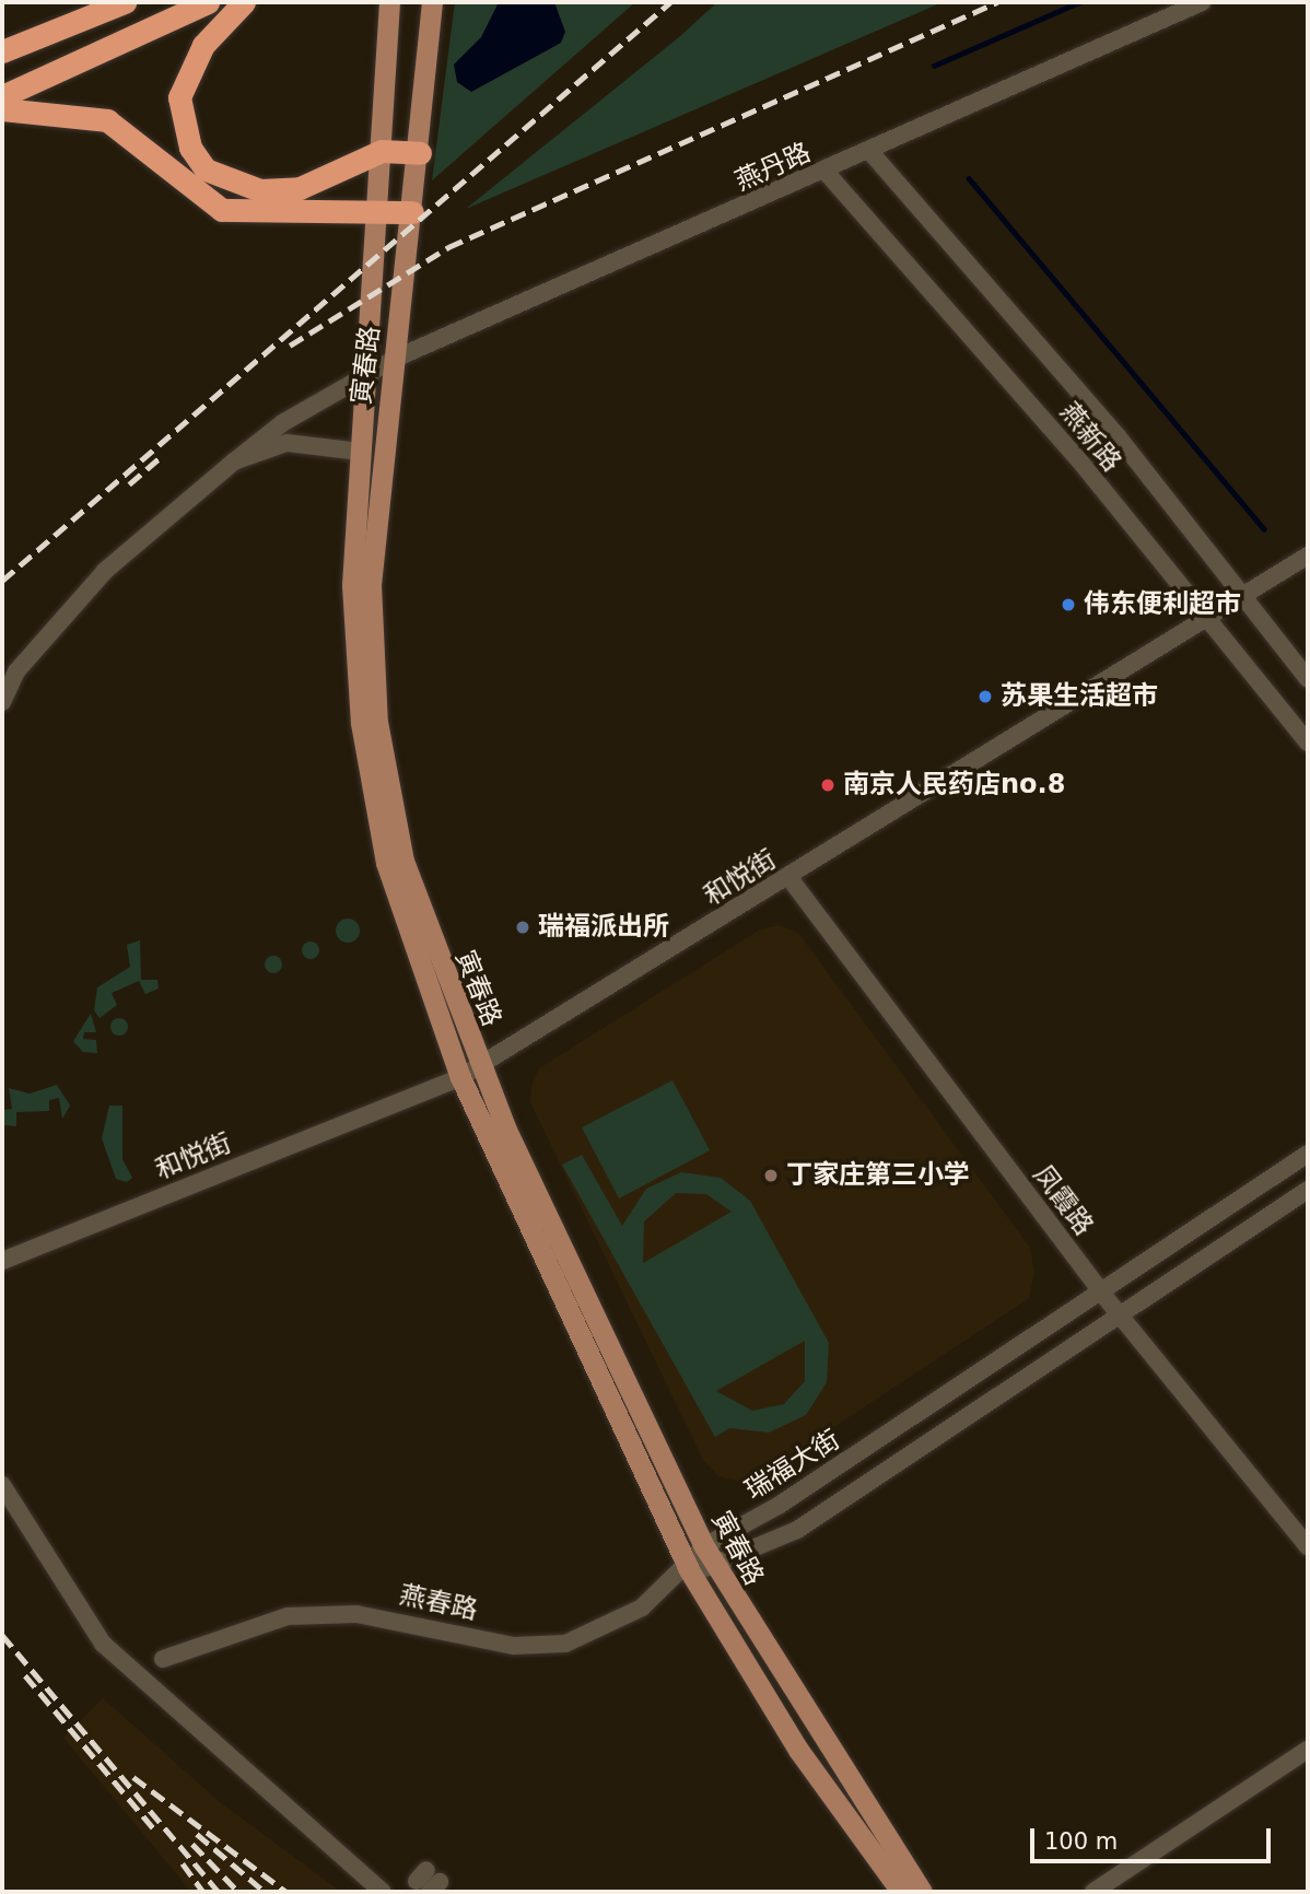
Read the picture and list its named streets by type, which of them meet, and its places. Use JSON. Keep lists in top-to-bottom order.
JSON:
{
  "streets": {
    "main road": ["寅春路"],
    "street": [
      "燕丹路",
      "燕新路",
      "和悦街",
      "凤霞路",
      "瑞福大街",
      "燕春路"
    ]
  },
  "crossings": [
    ["燕丹路", "寅春路"],
    ["燕丹路", "燕新路"],
    ["寅春路", "和悦街"],
    ["寅春路", "瑞福大街"],
    ["寅春路", "燕春路"],
    ["燕新路", "和悦街"],
    ["和悦街", "凤霞路"],
    ["凤霞路", "瑞福大街"],
    ["瑞福大街", "燕春路"]
  ],
  "places": [
    "伟东便利超市",
    "苏果生活超市",
    "南京人民药店no.8",
    "瑞福派出所",
    "丁家庄第三小学"
  ],
  "scale_bar": "100 m"
}
